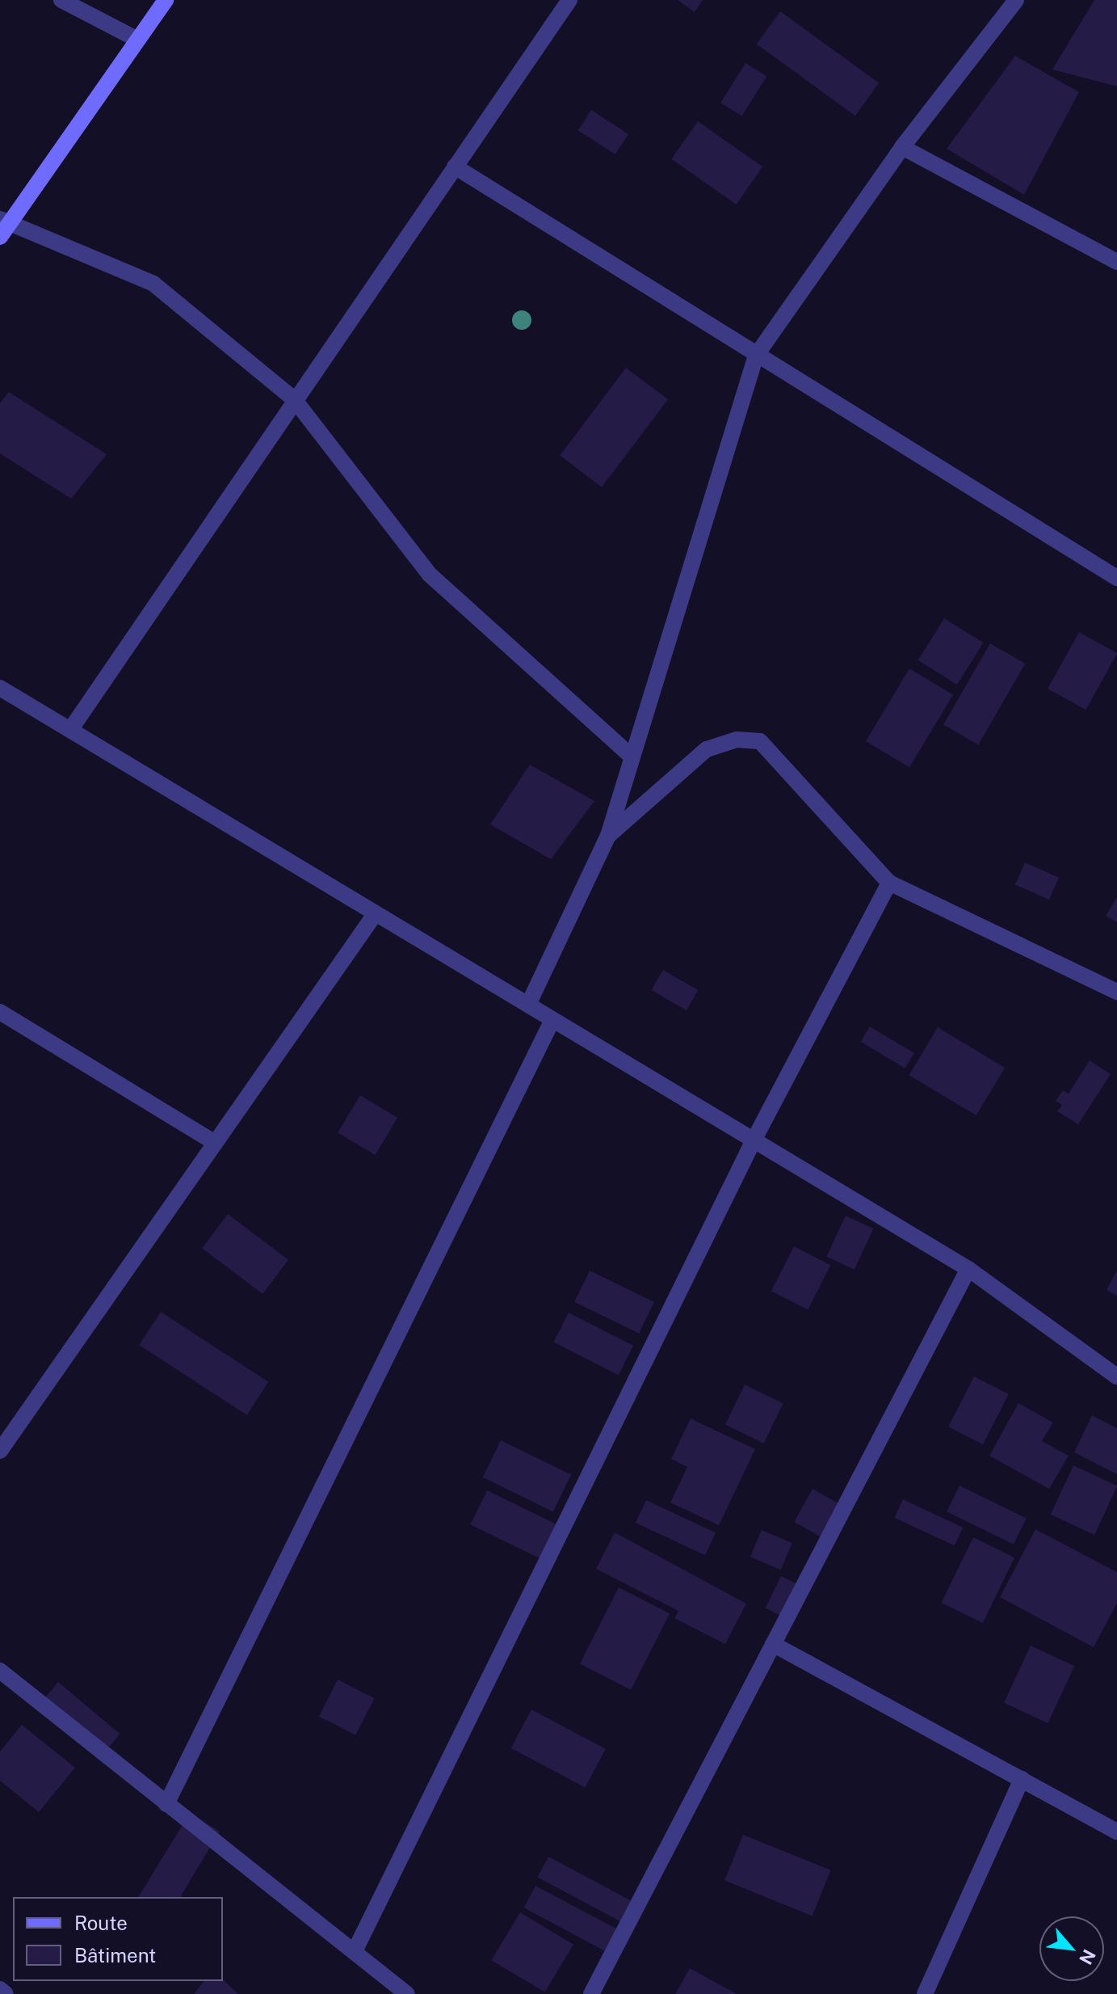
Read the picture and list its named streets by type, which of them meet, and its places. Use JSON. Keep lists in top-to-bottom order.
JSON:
{
  "legend": ["Route", "Bâtiment"],
  "north": "bottom right"
}
